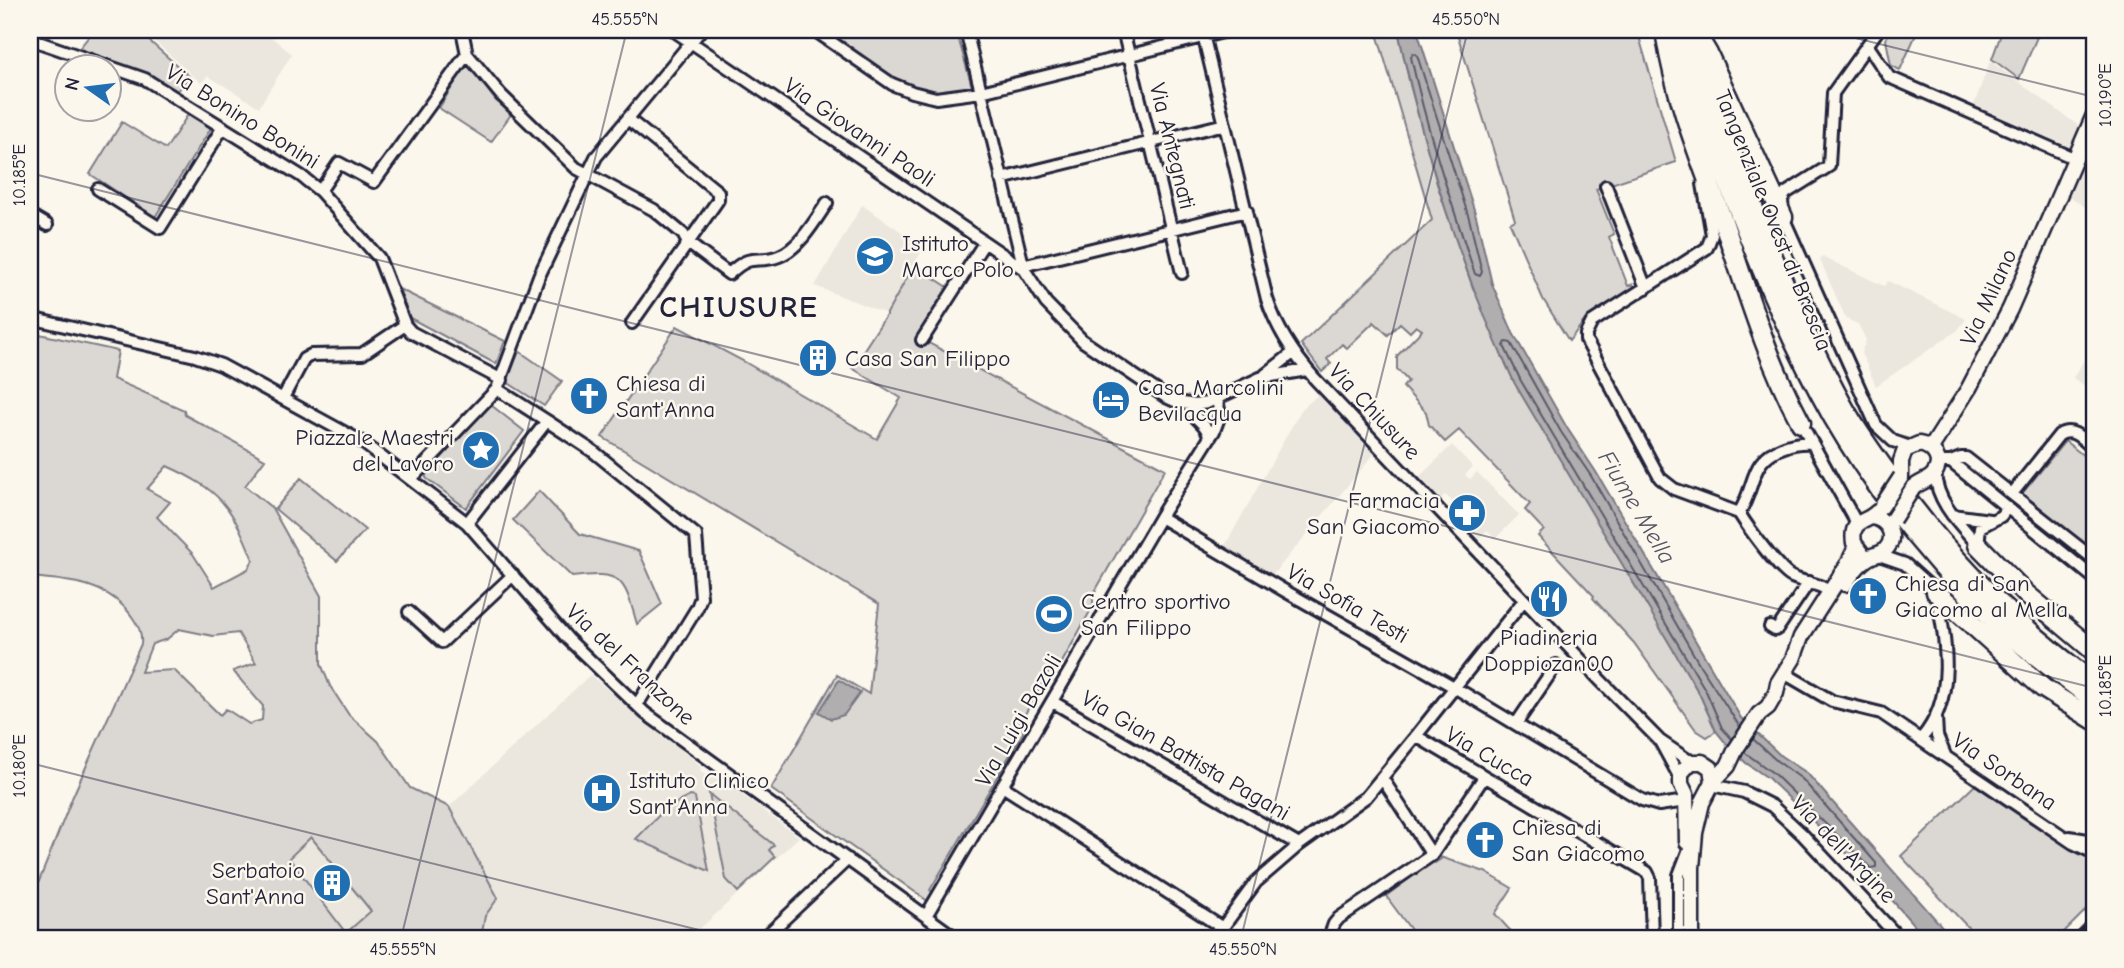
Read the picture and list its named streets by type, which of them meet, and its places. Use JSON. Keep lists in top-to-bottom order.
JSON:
{
  "streets": {
    "highway": ["Tangenziale Ovest di Brescia"],
    "main road": ["Via Milano"],
    "street": [
      "Via Bonino Bonini",
      "Via Giovanni Paoli",
      "Via Antegnati",
      "Via Chiusure",
      "Via Sofia Testi",
      "Via del Franzone",
      "Via Luigi Bazoli",
      "Via Gian Battista Pagani",
      "Via Cucca",
      "Via Sorbana",
      "Via dell'Argine"
    ]
  },
  "crossings": [
    ["Via Milano", "Via Chiusure"],
    ["Via Milano", "Via Sofia Testi"],
    ["Via Milano", "Via Sorbana"],
    ["Via Milano", "Via dell'Argine"],
    ["Via Chiusure", "Via Sofia Testi"],
    ["Via Chiusure", "Via dell'Argine"],
    ["Via Sofia Testi", "Via Luigi Bazoli"],
    ["Via Sofia Testi", "Via dell'Argine"],
    ["Via del Franzone", "Via Luigi Bazoli"],
    ["Via Luigi Bazoli", "Via Gian Battista Pagani"],
    ["Via Gian Battista Pagani", "Via Cucca"]
  ],
  "districts": ["CHIUSURE"],
  "water": ["Fiume Mella"],
  "places": {
    "school or university": ["Istituto Marco Polo"],
    "building": ["Casa San Filippo", "Serbatoio Sant'Anna"],
    "church": ["Chiesa di Sant'Anna", "Chiesa di San Giacomo al Mella", "Chiesa di San Giacomo"],
    "hotel": ["Casa Marcolini Bevilacqua"],
    "place": ["Piazzale Maestri del Lavoro"],
    "pharmacy": ["Farmacia San Giacomo"],
    "restaurant": ["Piadineria Doppiozan00"],
    "sports": ["Centro sportivo San Filippo"],
    "hospital": ["Istituto Clinico Sant'Anna"]
  },
  "north": "left",
  "coordinates": [
    "45.555°N",
    "45.550°N",
    "10.190°E",
    "10.185°E",
    "10.180°E"
  ]
}
